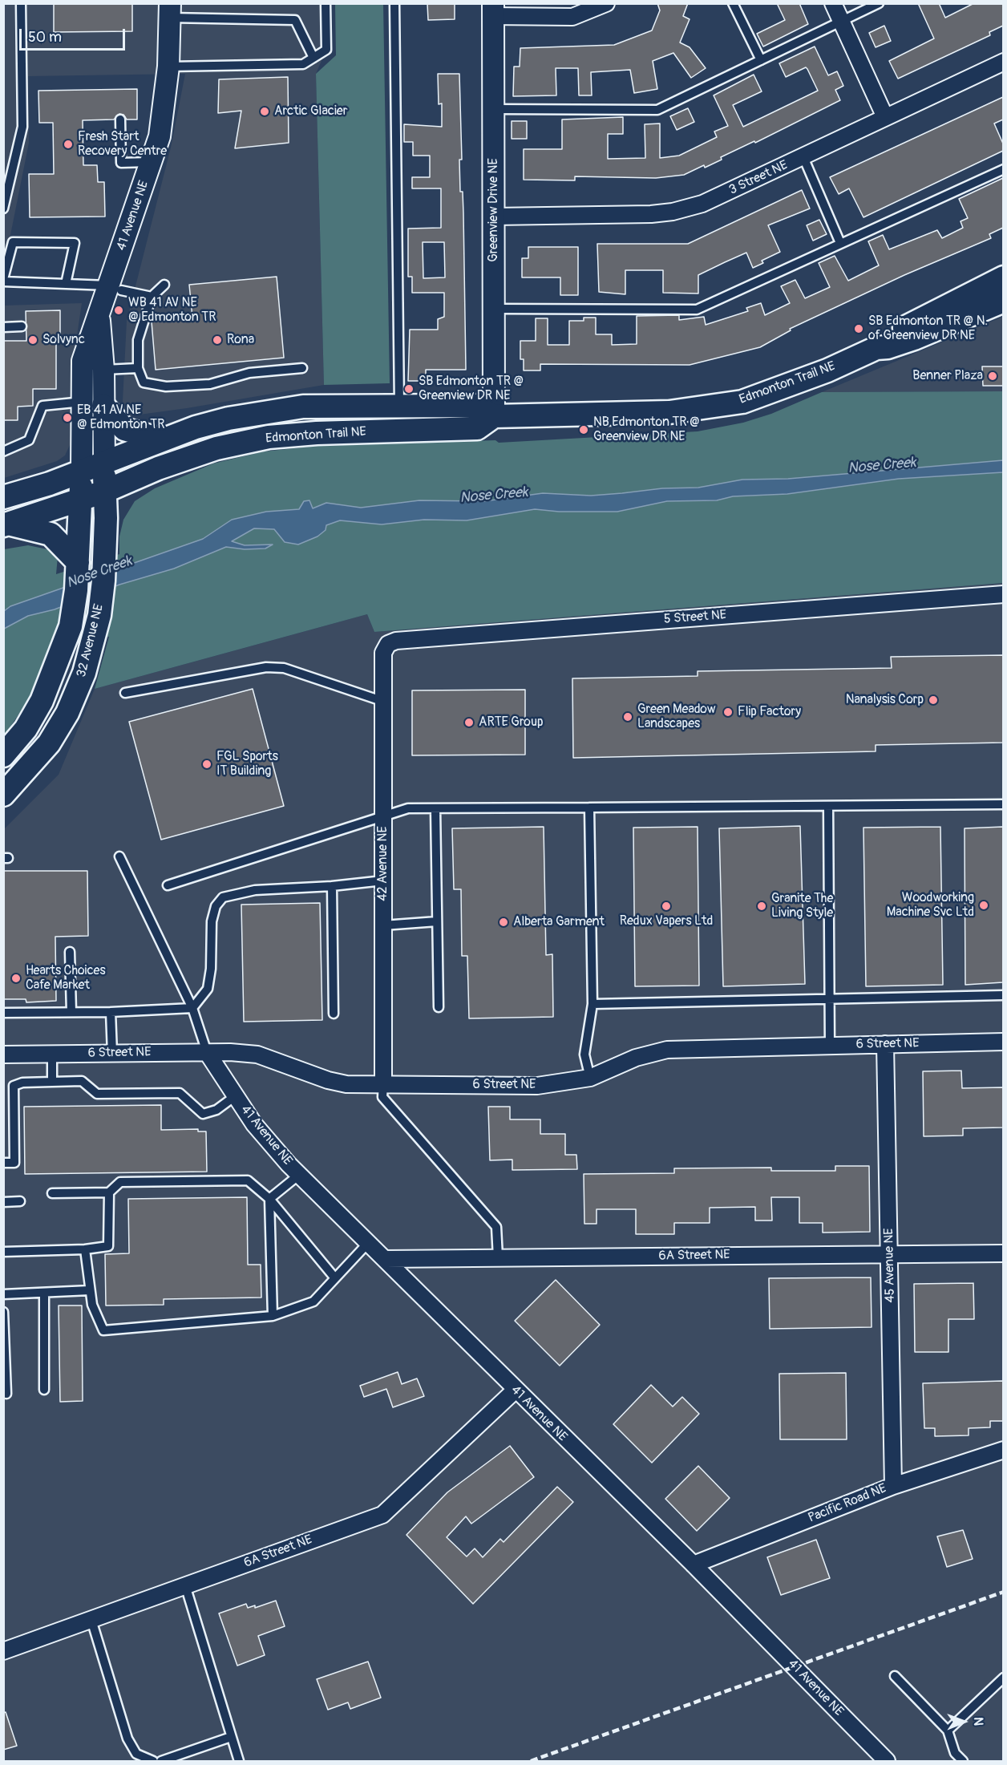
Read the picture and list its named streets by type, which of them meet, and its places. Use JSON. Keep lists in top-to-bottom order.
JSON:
{
  "streets": {
    "main road": ["Edmonton Trail NE", "32 Avenue NE"],
    "street": [
      "3 Street NE",
      "Greenview Drive NE",
      "41 Avenue NE",
      "5 Street NE",
      "42 Avenue NE",
      "6 Street NE",
      "6A Street NE",
      "45 Avenue NE",
      "Pacific Road NE"
    ]
  },
  "crossings": [
    ["3 Street NE", "Greenview Drive NE"],
    ["Greenview Drive NE", "Edmonton Trail NE"],
    ["41 Avenue NE", "Edmonton Trail NE"],
    ["41 Avenue NE", "32 Avenue NE"],
    ["41 Avenue NE", "6 Street NE"],
    ["41 Avenue NE", "6A Street NE"],
    ["41 Avenue NE", "Pacific Road NE"],
    ["Edmonton Trail NE", "32 Avenue NE"],
    ["5 Street NE", "42 Avenue NE"],
    ["42 Avenue NE", "6 Street NE"],
    ["6 Street NE", "45 Avenue NE"],
    ["6A Street NE", "45 Avenue NE"],
    ["45 Avenue NE", "Pacific Road NE"]
  ],
  "water": ["Nose Creek"],
  "places": [
    "Arctic Glacier",
    "Fresh Start Recovery Centre",
    "WB 41 AV NE @ Edmonton TR",
    "SB Edmonton TR @ N. of Greenview DR NE",
    "Solvync",
    "Rona",
    "Benner Plaza",
    "SB Edmonton TR @ Greenview DR NE",
    "EB 41 AV NE @ Edmonton TR",
    "NB Edmonton TR @ Greenview DR NE",
    "Nanalysis Corp",
    "Flip Factory",
    "Green Meadow Landscapes",
    "ARTE Group",
    "FGL Sports IT Building",
    "Woodworking Machine Svc Ltd",
    "Redux Vapers Ltd",
    "Granite The Living Style",
    "Alberta Garment",
    "Hearts Choices Cafe Market"
  ],
  "scale_bar": "50 m",
  "north": "right"
}
